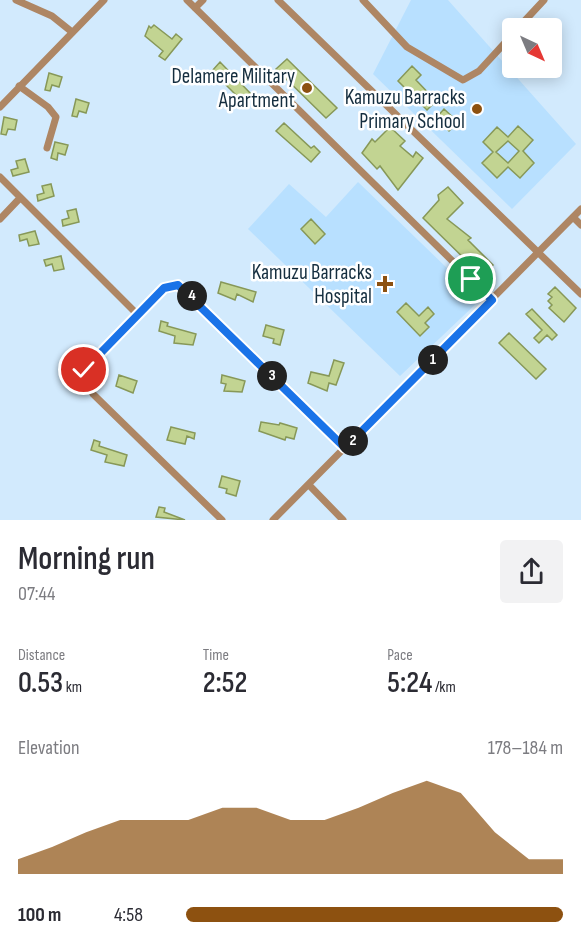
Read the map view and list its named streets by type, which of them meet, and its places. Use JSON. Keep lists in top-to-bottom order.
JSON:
{
  "places": {
    "other": ["Delamere Military Apartment", "Kamuzu Barracks Primary School"],
    "health": ["Kamuzu Barracks Hospital"]
  },
  "north": "bottom right",
  "page": {
    "pins": [
      "4",
      "1",
      "3",
      "2"
    ],
    "heading": ["Morning run", "07:44"],
    "stats": [
      ["Distance", "0.53 km"],
      ["Time", "2:52"],
      ["Pace", "5:24 /km"]
    ],
    "chart": ["Elevation", "178–184 m"],
    "list": [
      {
        "name": "100 m",
        "note": "4:58"
      }
    ]
  }
}
